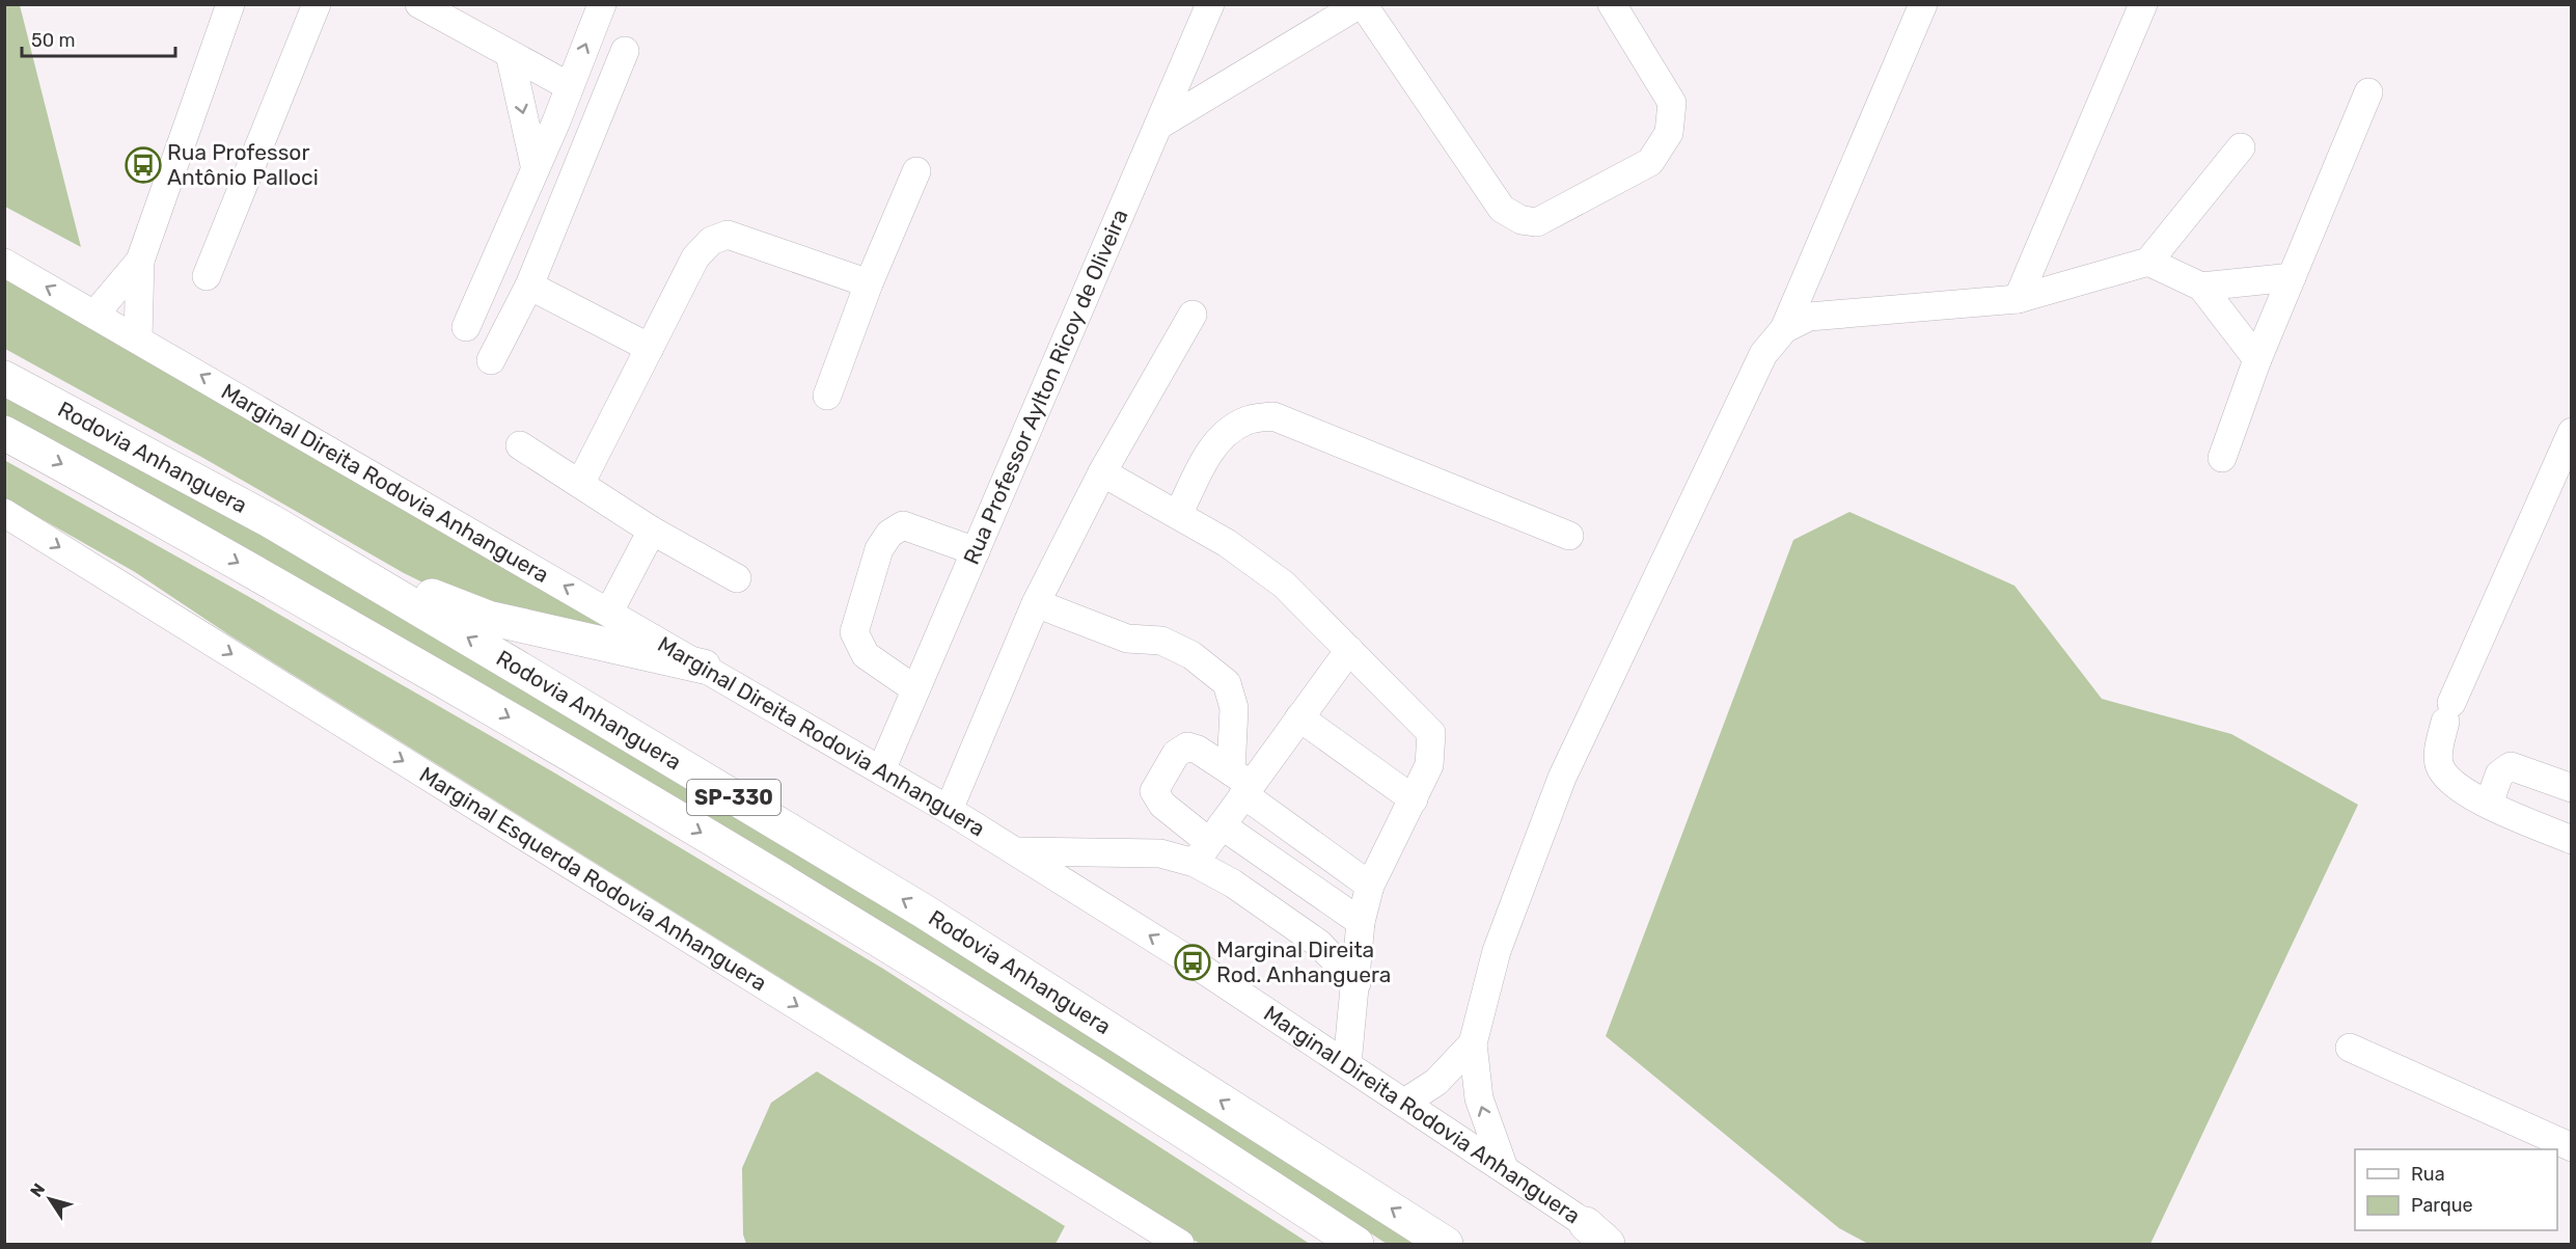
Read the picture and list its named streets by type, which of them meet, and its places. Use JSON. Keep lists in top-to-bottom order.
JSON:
{
  "streets": {
    "highway": ["Rodovia Anhanguera", "SP-330"],
    "street": ["Rua Professor Aylton Ricoy de Oliveira", "Marginal Direita Rodovia Anhanguera", "Marginal Esquerda Rodovia Anhanguera"]
  },
  "crossings": [
    ["Rua Professor Aylton Ricoy de Oliveira", "Marginal Direita Rodovia Anhanguera"]
  ],
  "one_way": ["Marginal Esquerda Rodovia Anhanguera"],
  "places": {
    "bus stop": ["Rua Professor Antônio Palloci", "Marginal Direita Rod. Anhanguera"]
  },
  "legend": ["Rua", "Parque"],
  "scale_bar": "50 m",
  "north": "top left"
}
